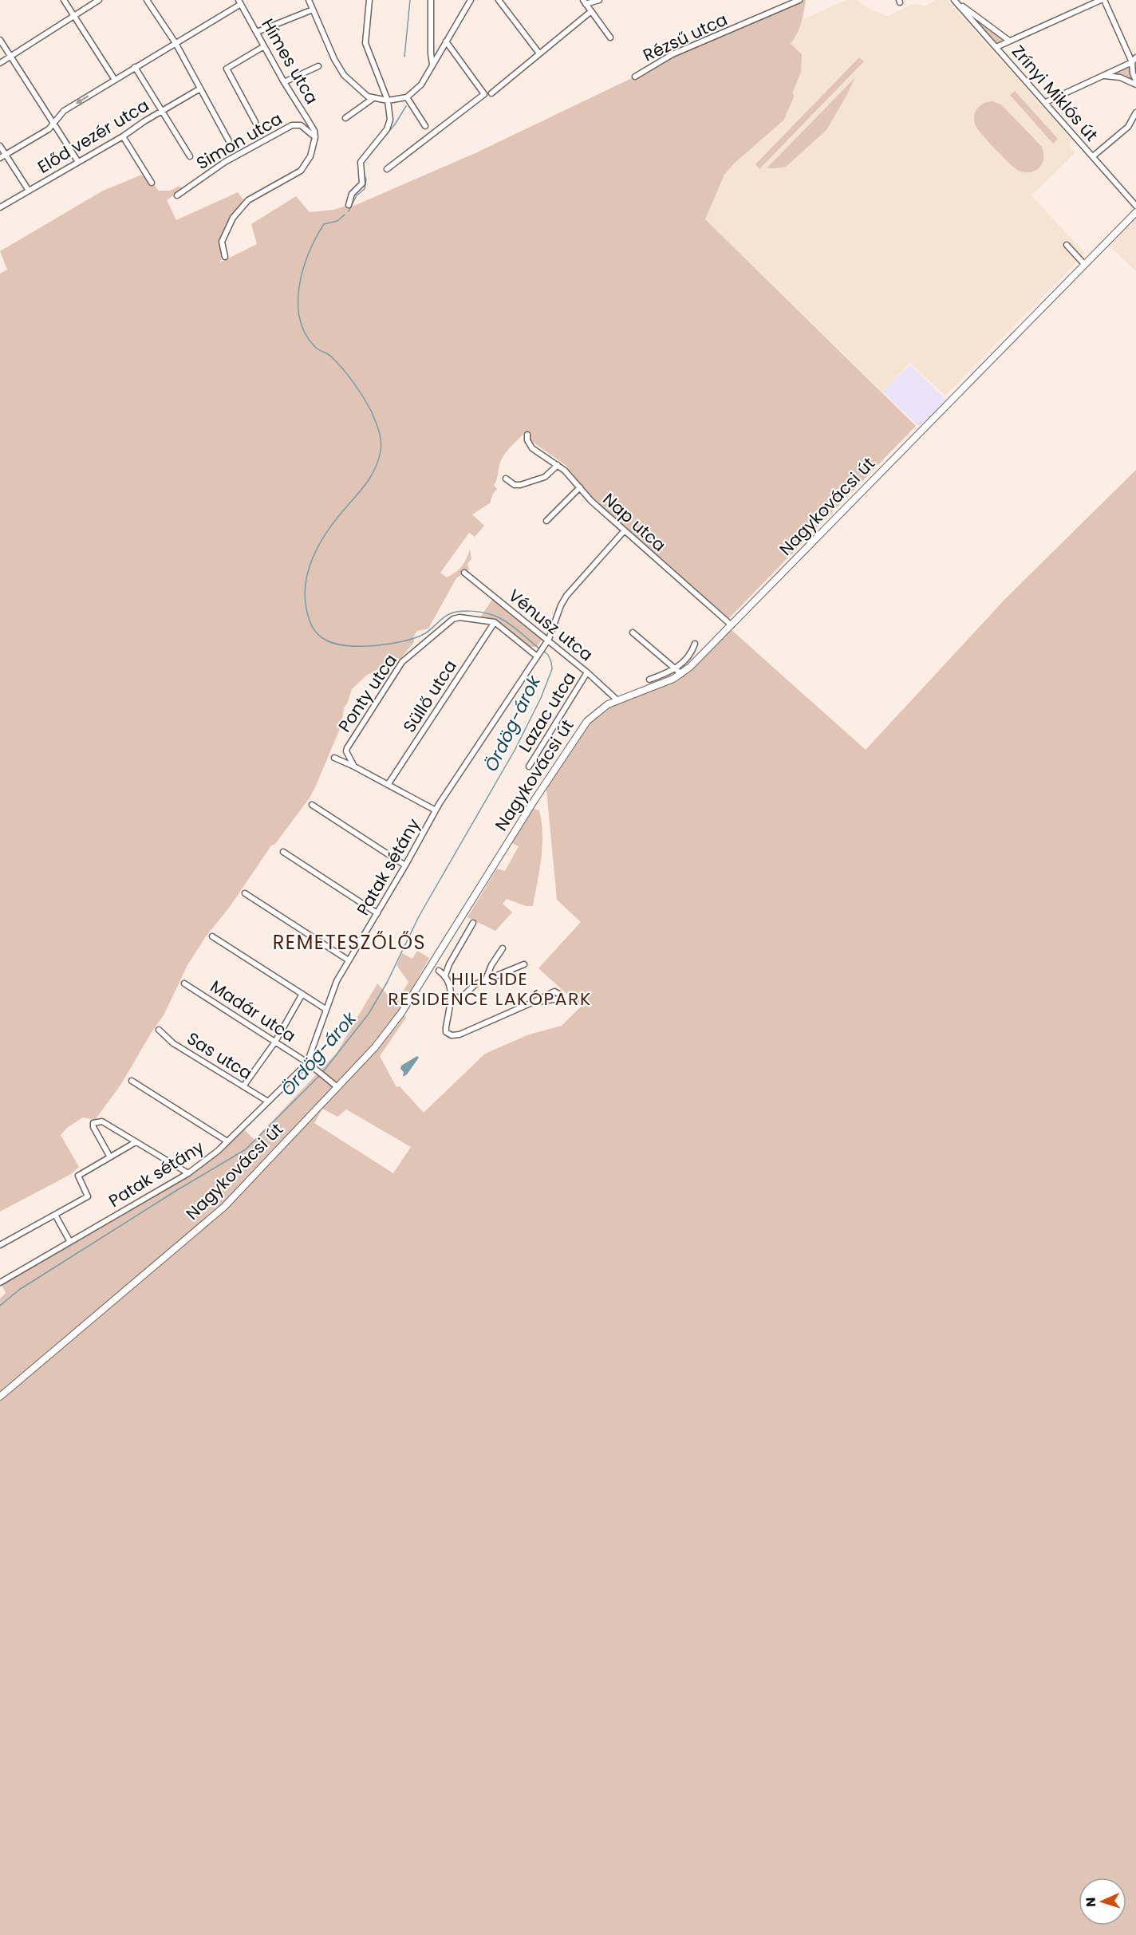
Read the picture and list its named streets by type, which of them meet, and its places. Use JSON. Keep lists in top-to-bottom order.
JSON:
{
  "streets": {
    "street": [
      "Rézsű utca",
      "Hímes utca",
      "Zrínyi Miklós út",
      "Előd vezér utca",
      "Simon utca",
      "Nagykovácsi út",
      "Nap utca",
      "Vénusz utca",
      "Ponty utca",
      "Süllő utca",
      "Lazac utca",
      "Patak sétány",
      "Madár utca",
      "Sas utca"
    ]
  },
  "crossings": [
    ["Hímes utca", "Simon utca"],
    ["Nagykovácsi út", "Nap utca"],
    ["Nagykovácsi út", "Vénusz utca"],
    ["Nagykovácsi út", "Madár utca"],
    ["Nap utca", "Patak sétány"],
    ["Vénusz utca", "Lazac utca"],
    ["Vénusz utca", "Patak sétány"],
    ["Ponty utca", "Süllő utca"],
    ["Patak sétány", "Madár utca"],
    ["Patak sétány", "Sas utca"]
  ],
  "districts": ["REMETESZŐLŐS", "HILLSIDE RESIDENCE LAKÓPARK"],
  "water": ["Ördög-árok"],
  "north": "left"
}
